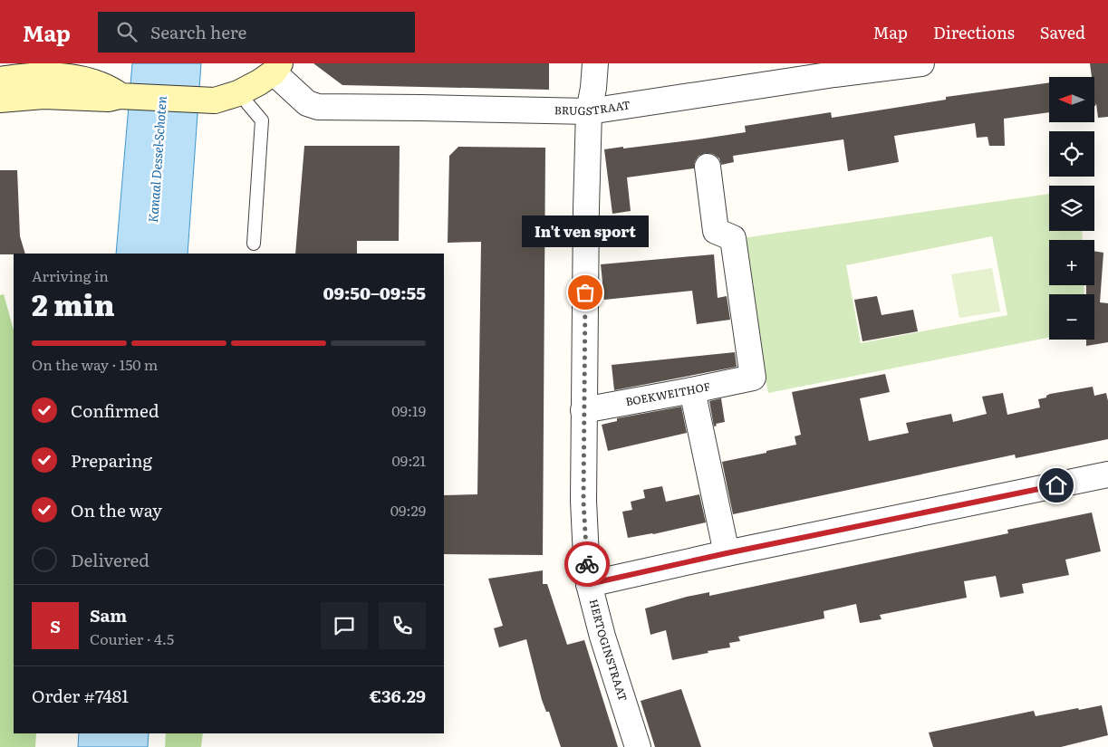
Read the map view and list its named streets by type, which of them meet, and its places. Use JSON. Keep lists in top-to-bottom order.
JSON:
{
  "streets": {
    "street": ["BRUGSTRAAT", "BOEKWEITHOF", "HERTOGINSTRAAT"]
  },
  "crossings": [
    ["BRUGSTRAAT", "HERTOGINSTRAAT"],
    ["BOEKWEITHOF", "HERTOGINSTRAAT"]
  ],
  "water": ["Kanaal Dessel-Schoten"],
  "places": ["In't ven sport"],
  "north": "left",
  "page": {
    "header": "Map",
    "search": "Search here",
    "nav": ["Map", "Directions", "Saved"],
    "map_buttons": ["+", "−"],
    "bubble": "In't ven sport",
    "heading": ["2 min", "Arriving in", "09:50–09:55"],
    "panel": [
      "Sam",
      "Courier · 4.5",
      "Order #7481",
      "€36.29"
    ],
    "bar": "On the way · 150 m",
    "list": [
      ["Confirmed", "09:19"],
      ["Preparing", "09:21"],
      ["On the way", "09:29"],
      "Delivered"
    ],
    "round": "S"
  }
}
